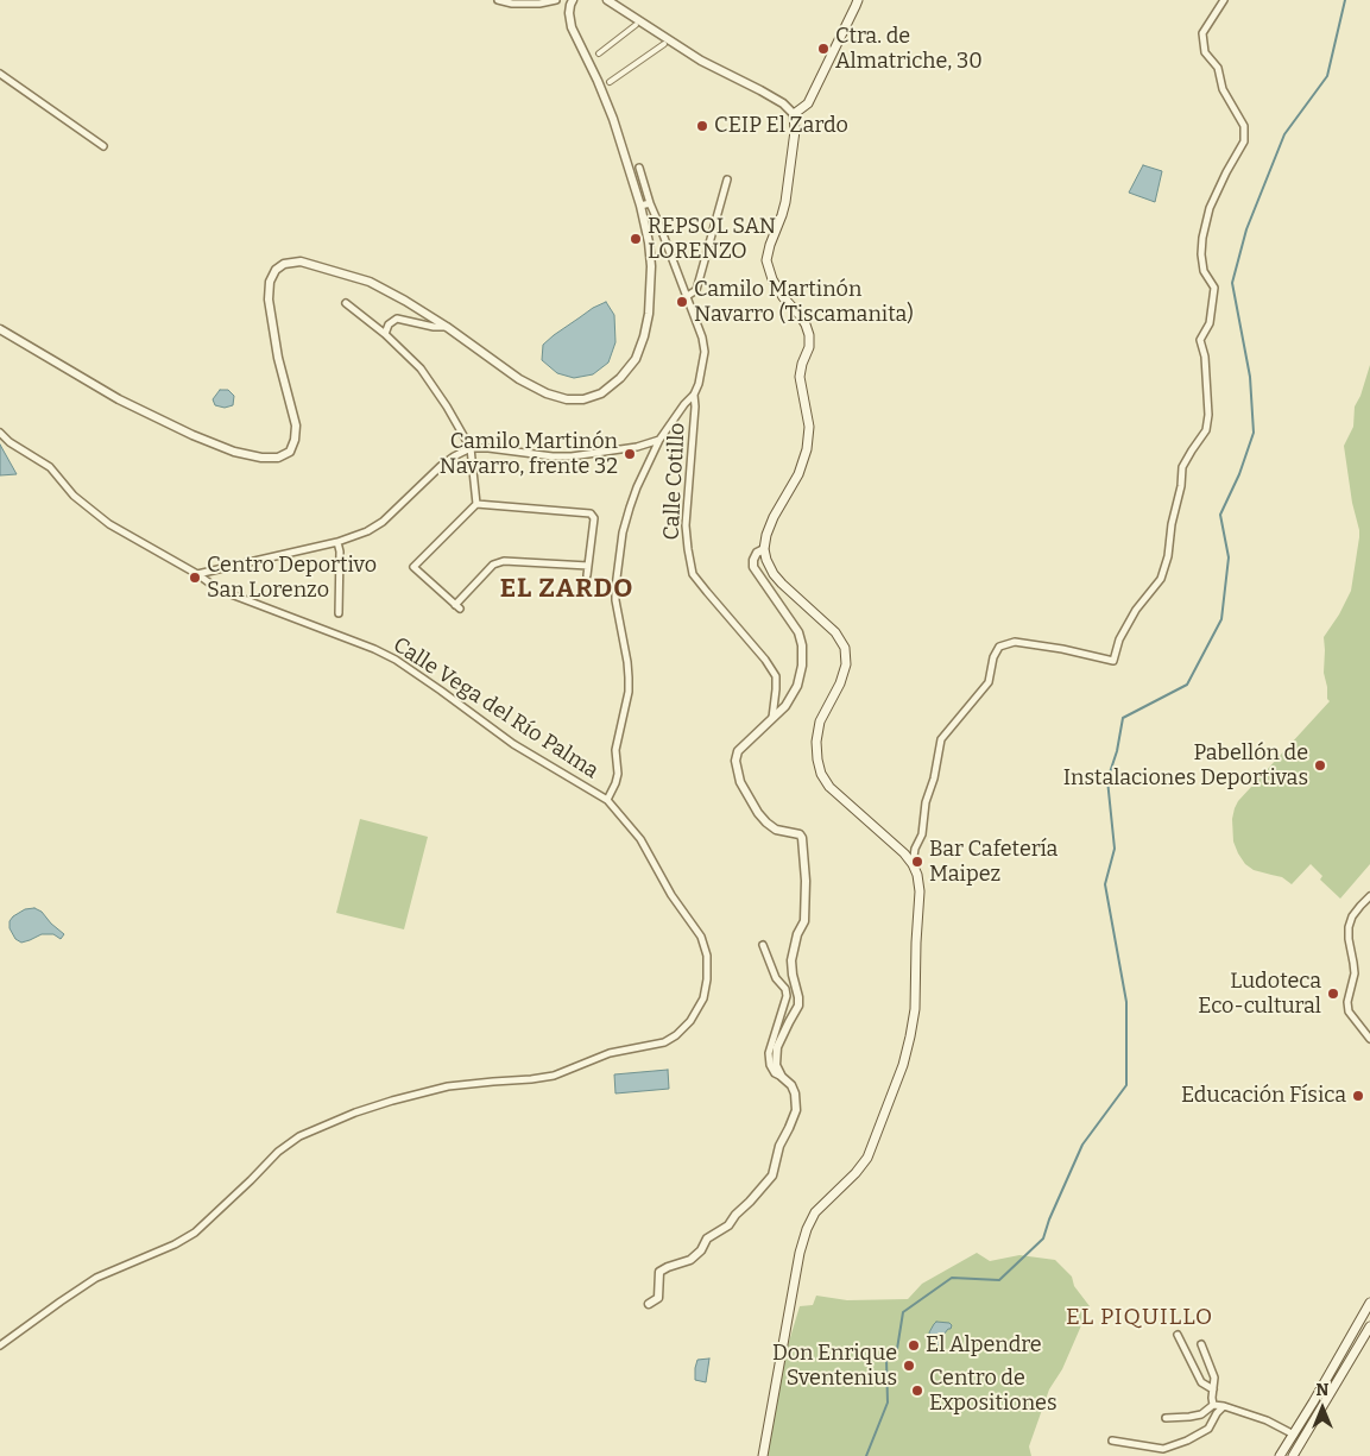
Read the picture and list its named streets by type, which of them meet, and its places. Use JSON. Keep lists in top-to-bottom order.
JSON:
{
  "streets": {
    "street": ["Calle Cotillo", "Calle Vega del Río Palma"]
  },
  "districts": ["EL ZARDO", "EL PIQUILLO"],
  "places": [
    "Ctra. de Almatriche, 30",
    "CEIP El Zardo",
    "REPSOL SAN LORENZO",
    "Camilo Martinón Navarro (Tiscamanita)",
    "Camilo Martinón Navarro, frente 32",
    "Centro Deportivo San Lorenzo",
    "Pabellón de Instalaciones Deportivas",
    "Bar Cafetería Maipez",
    "Ludoteca Eco-cultural",
    "Educación Física",
    "El Alpendre",
    "Don Enrique Sventenius",
    "Centro de Expositiones"
  ],
  "north": "top"
}
